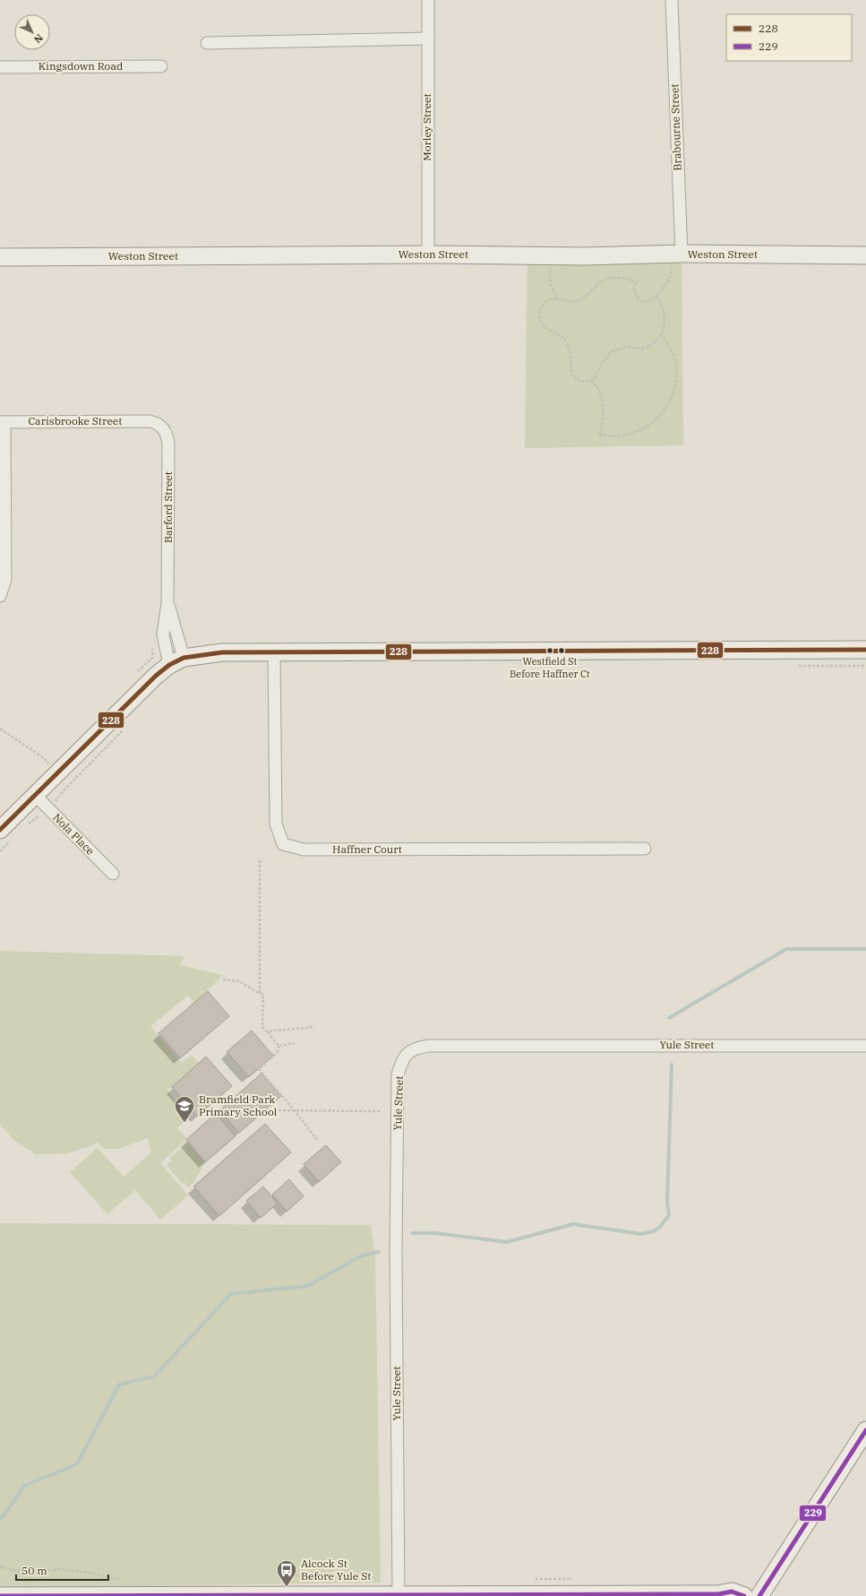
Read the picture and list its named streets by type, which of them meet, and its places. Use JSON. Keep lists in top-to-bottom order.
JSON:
{
  "streets": {
    "main road": ["Weston Street"],
    "street": [
      "Kingsdown Road",
      "Morley Street",
      "Brabourne Street",
      "Carisbrooke Street",
      "Barford Street",
      "Nola Place",
      "Haffner Court",
      "Yule Street"
    ]
  },
  "crossings": [
    ["Morley Street", "Weston Street"],
    ["Brabourne Street", "Weston Street"],
    ["Carisbrooke Street", "Barford Street"]
  ],
  "places": {
    "other": ["Westfield St Before Haffner Ct"],
    "school or university": ["Bramfield Park Primary School"],
    "bus stop": ["Alcock St Before Yule St"]
  },
  "lines": ["transit line 228", "transit line 229"],
  "legend": ["228", "229"],
  "scale_bar": "50 m",
  "north": "bottom right"
}
